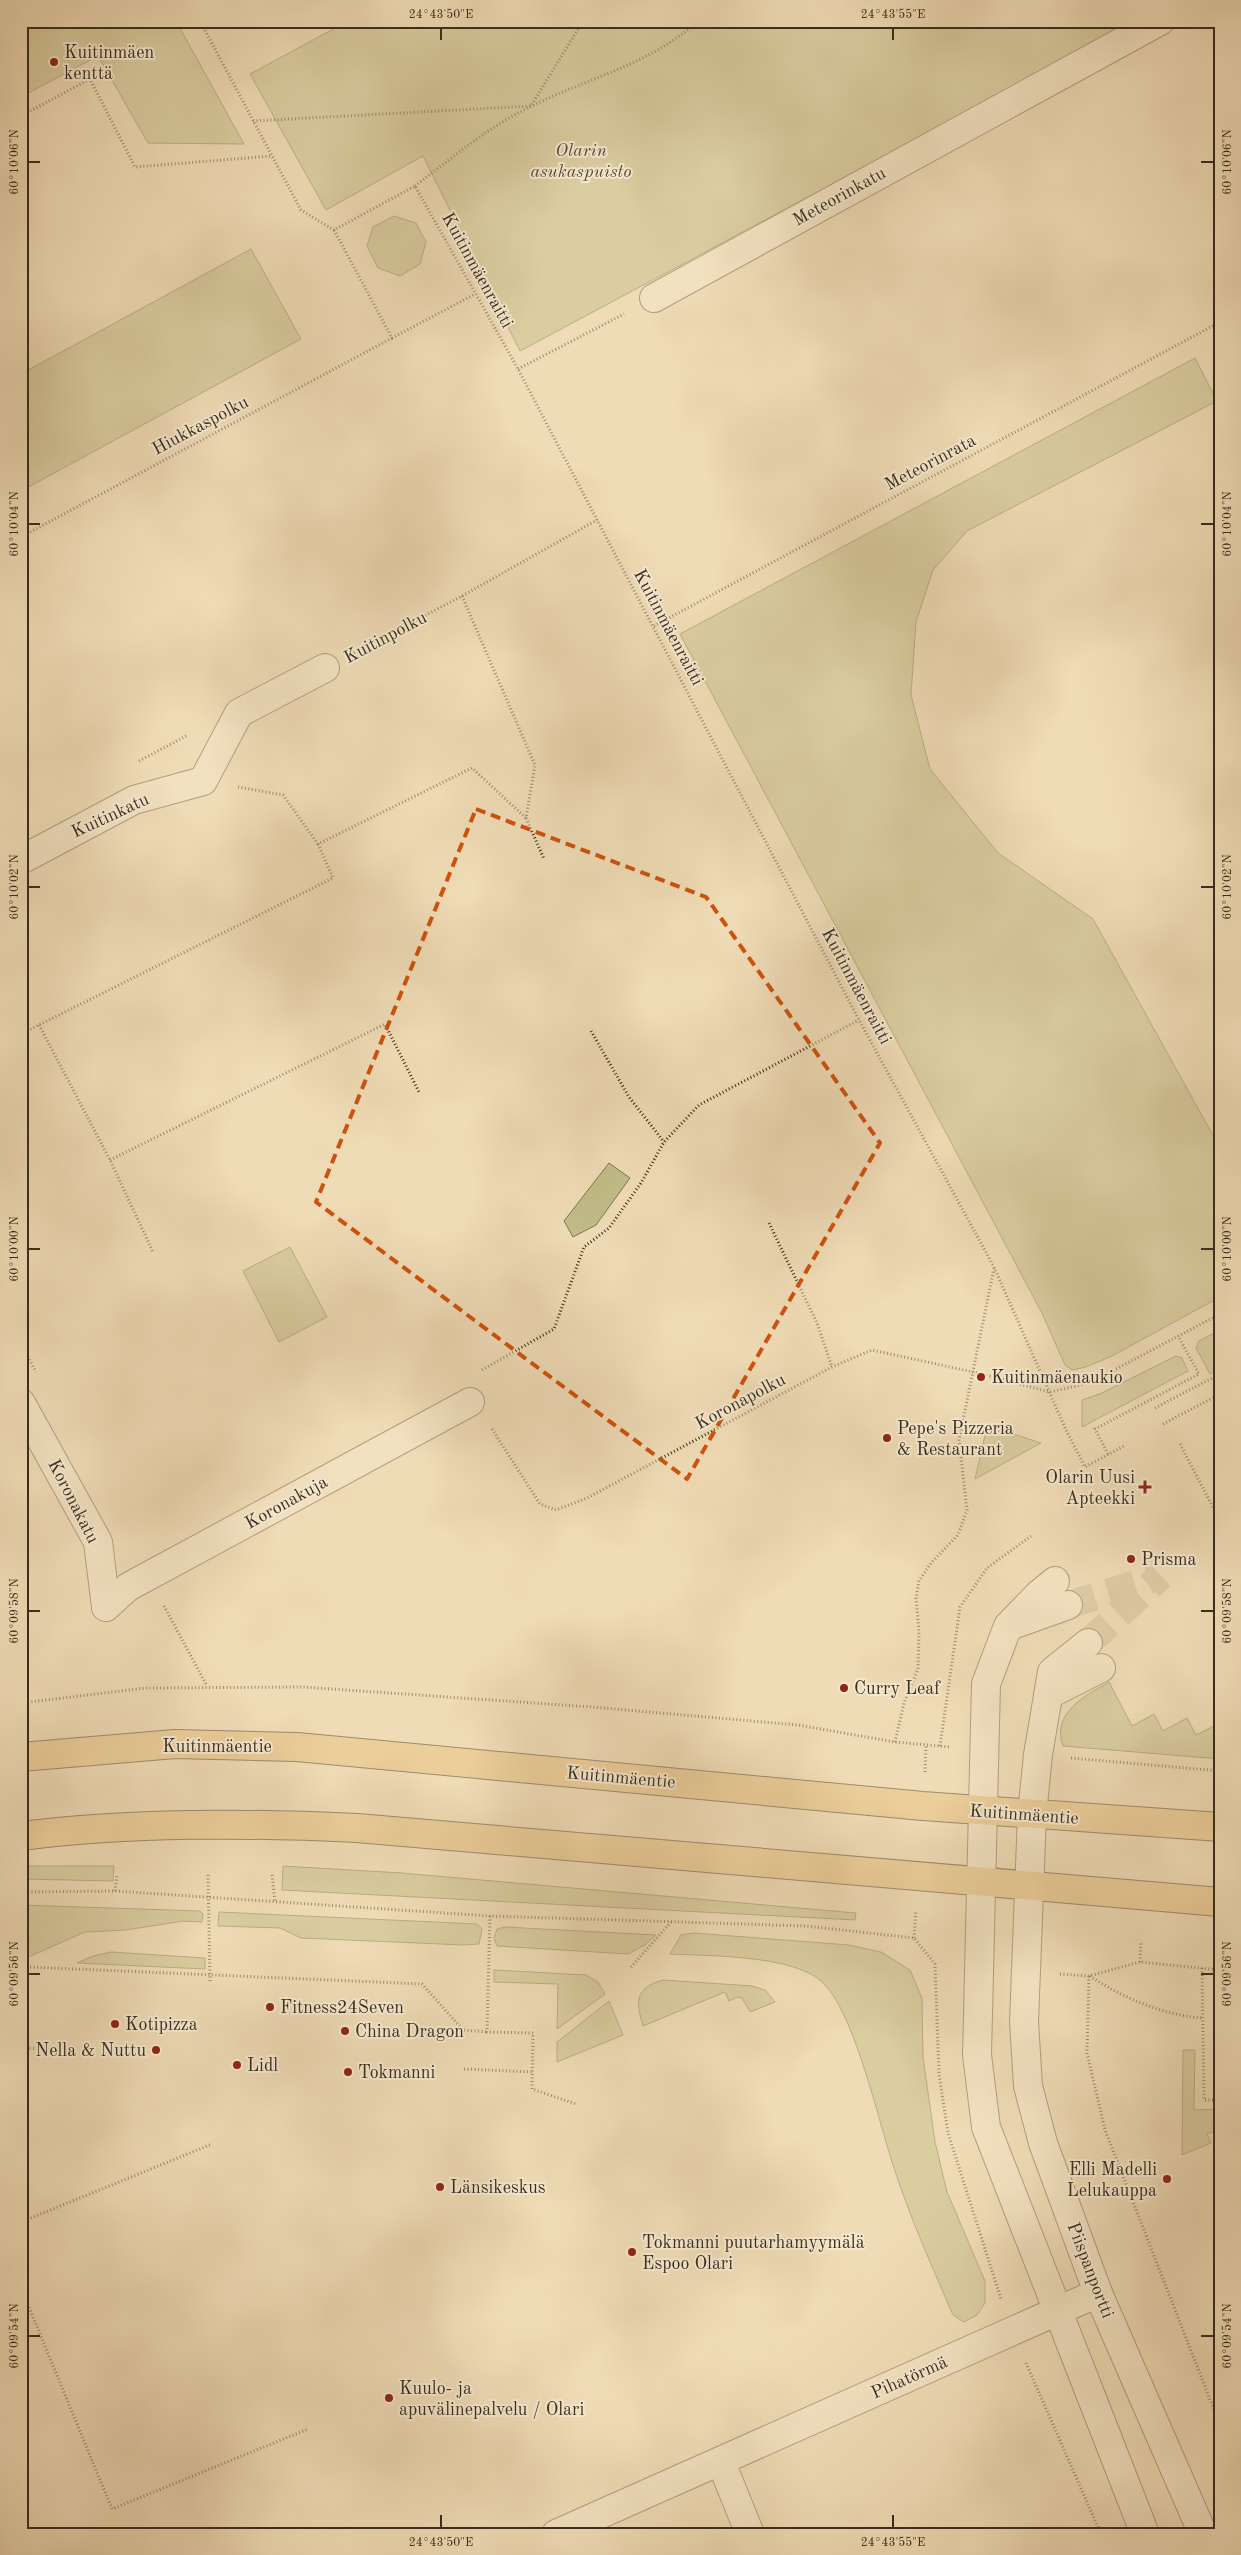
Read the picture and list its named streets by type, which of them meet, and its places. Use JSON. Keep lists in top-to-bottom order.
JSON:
{
  "streets": {
    "main road": ["Kuitinmäentie"],
    "street": [
      "Meteorinkatu",
      "Kuitinpolku",
      "Kuitinkatu",
      "Koronakatu",
      "Koronakuja",
      "Piispanportti",
      "Pihatörmä"
    ],
    "path": [
      "Kuitinmäenraitti",
      "Hiukkaspolku",
      "Meteorinrata",
      "Koronapolku"
    ]
  },
  "crossings": [
    ["Kuitinmäenraitti", "Hiukkaspolku"],
    ["Kuitinmäenraitti", "Meteorinrata"],
    ["Kuitinmäenraitti", "Kuitinpolku"],
    ["Kuitinmäenraitti", "Koronapolku"],
    ["Kuitinpolku", "Kuitinkatu"],
    ["Koronapolku", "Koronakuja"],
    ["Koronakatu", "Koronakuja"],
    ["Kuitinmäentie", "Piispanportti"],
    ["Piispanportti", "Pihatörmä"]
  ],
  "parks": ["Olarin asukaspuisto"],
  "places": {
    "other": [
      "Kuitinmäen kenttä",
      "Kuitinmäenaukio",
      "Pepe's Pizzeria & Restaurant",
      "Prisma",
      "Curry Leaf",
      "Fitness24Seven",
      "Kotipizza",
      "China Dragon",
      "Nella & Nuttu",
      "Lidl",
      "Tokmanni",
      "Elli Madelli Lelukauppa",
      "Länsikeskus",
      "Tokmanni puutarhamyymälä Espoo Olari",
      "Kuulo- ja apuvälinepalvelu / Olari"
    ],
    "health": ["Olarin Uusi Apteekki"]
  },
  "coordinates": [
    "24°43'50\"E",
    "24°43'55\"E",
    "60°10'06\"N",
    "60°10'04\"N",
    "60°10'02\"N",
    "60°10'00\"N",
    "60°09'58\"N",
    "60°09'56\"N",
    "60°09'54\"N"
  ]
}
